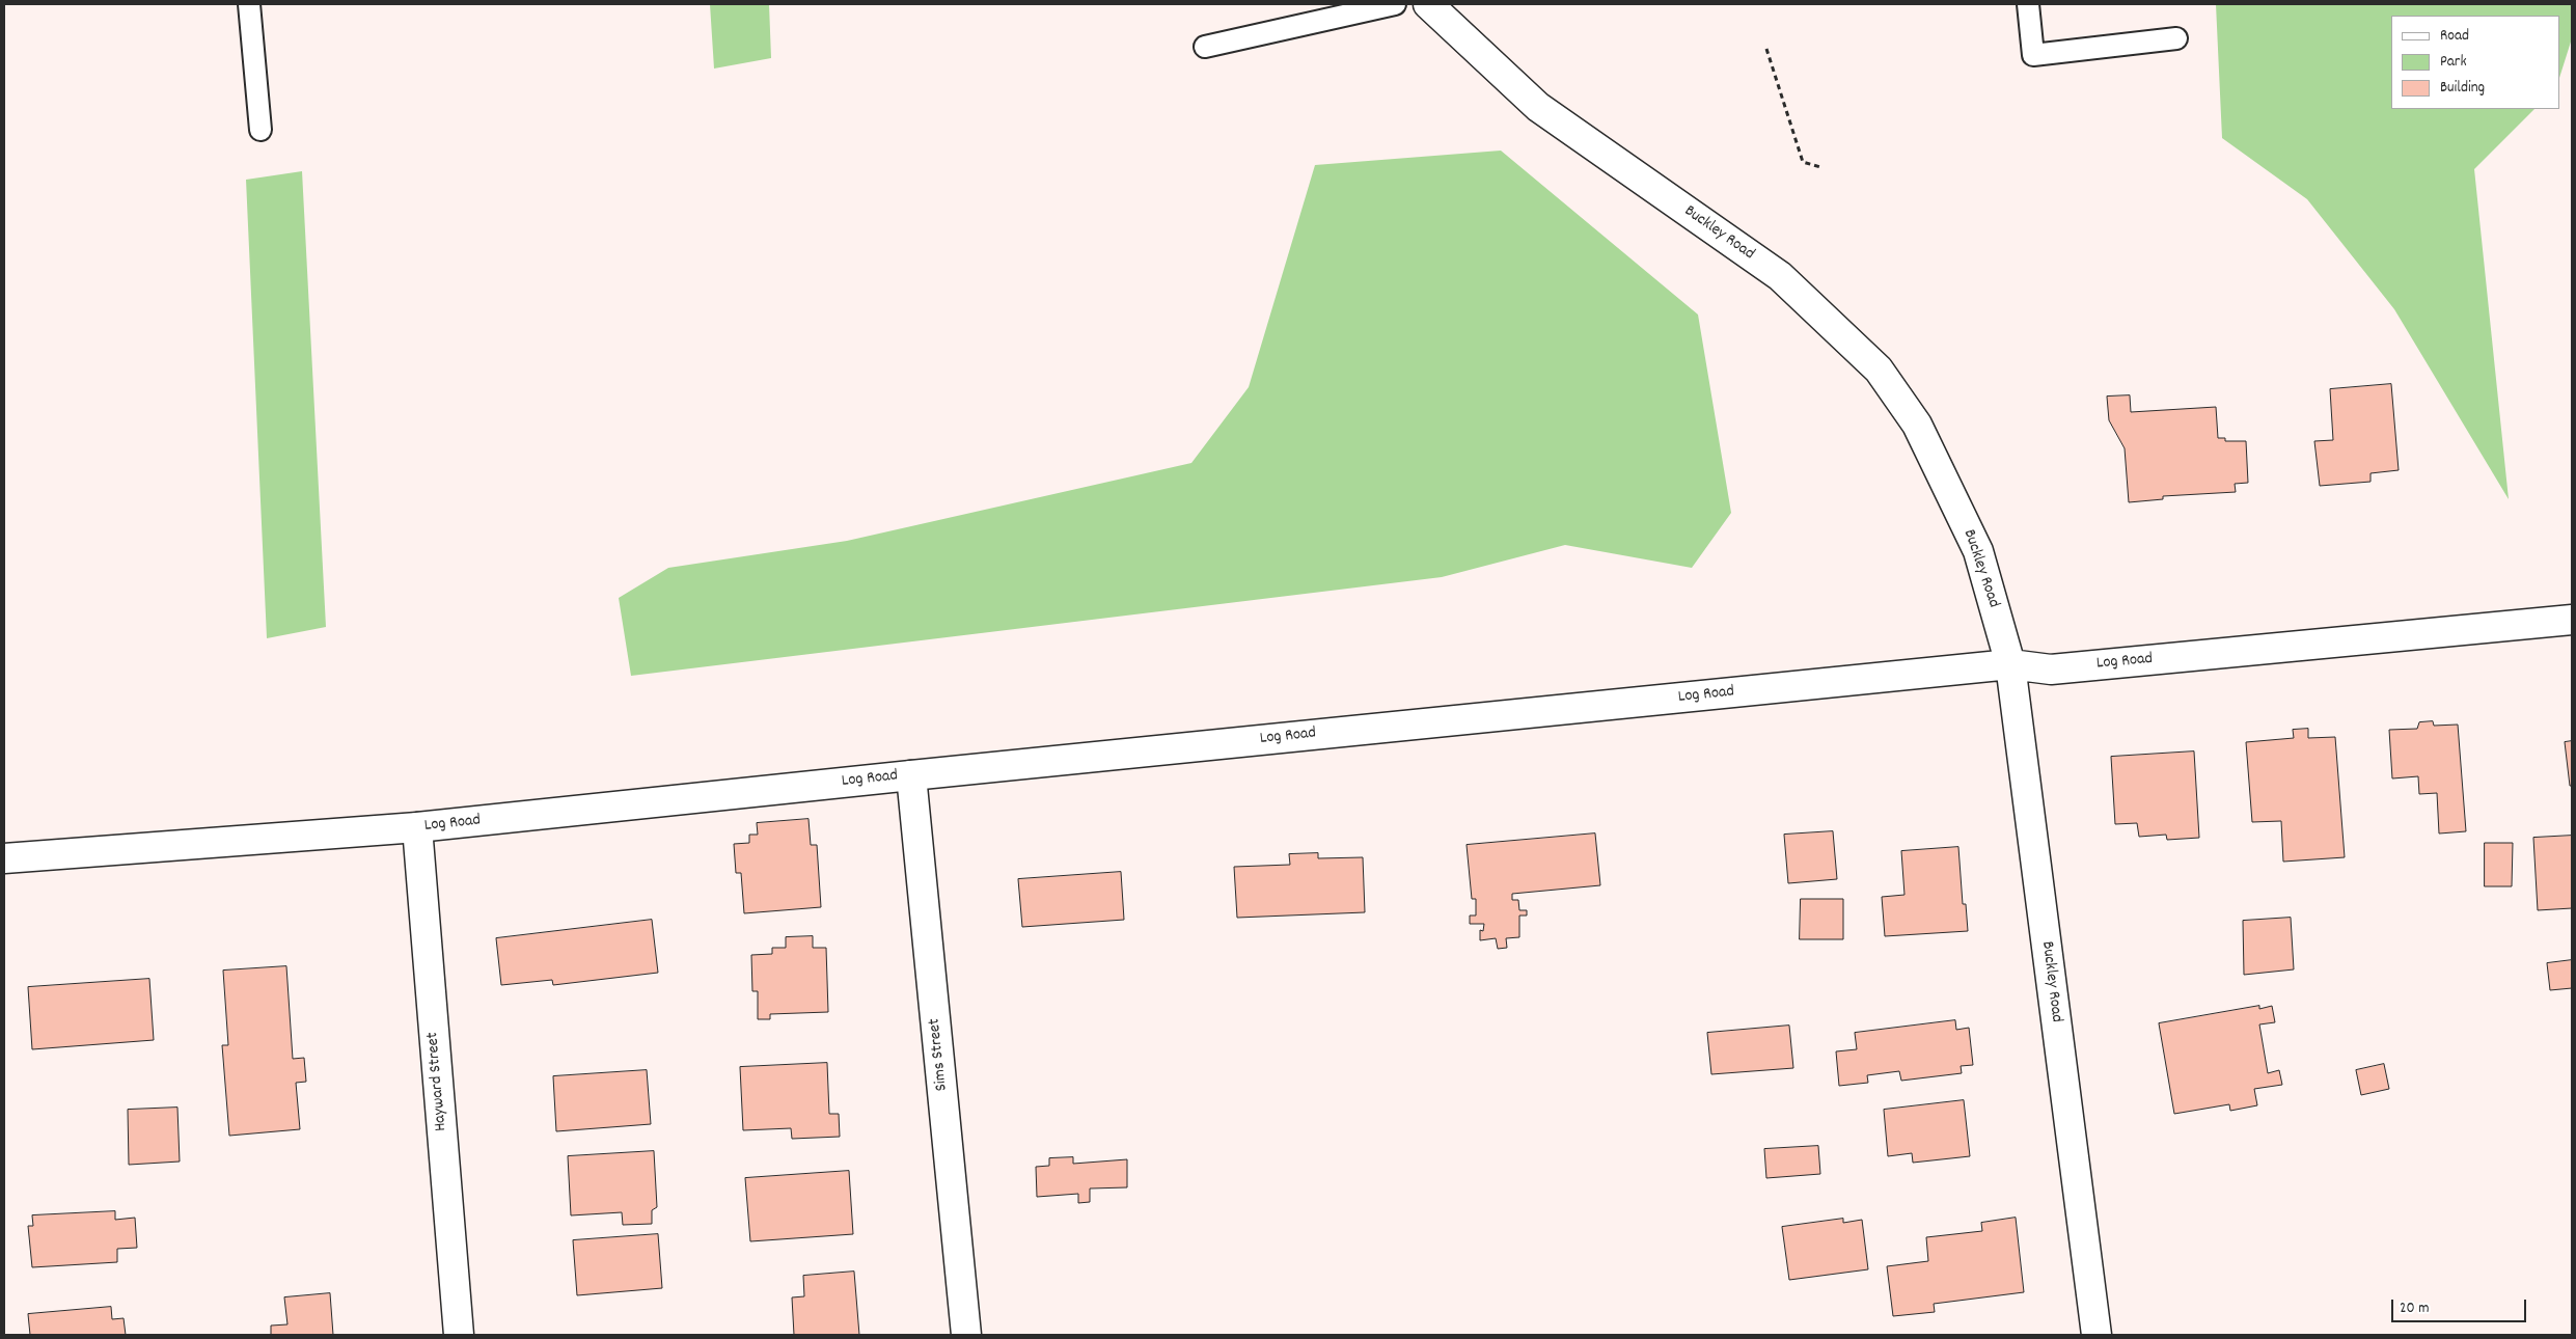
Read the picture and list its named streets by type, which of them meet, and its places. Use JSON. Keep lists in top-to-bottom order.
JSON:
{
  "streets": {
    "street": [
      "Buckley Road",
      "Log Road",
      "Sims Street",
      "Hayward Street"
    ]
  },
  "crossings": [
    ["Buckley Road", "Log Road"],
    ["Log Road", "Sims Street"],
    ["Log Road", "Hayward Street"]
  ],
  "legend": ["Road", "Park", "Building"],
  "scale_bar": "20 m"
}
